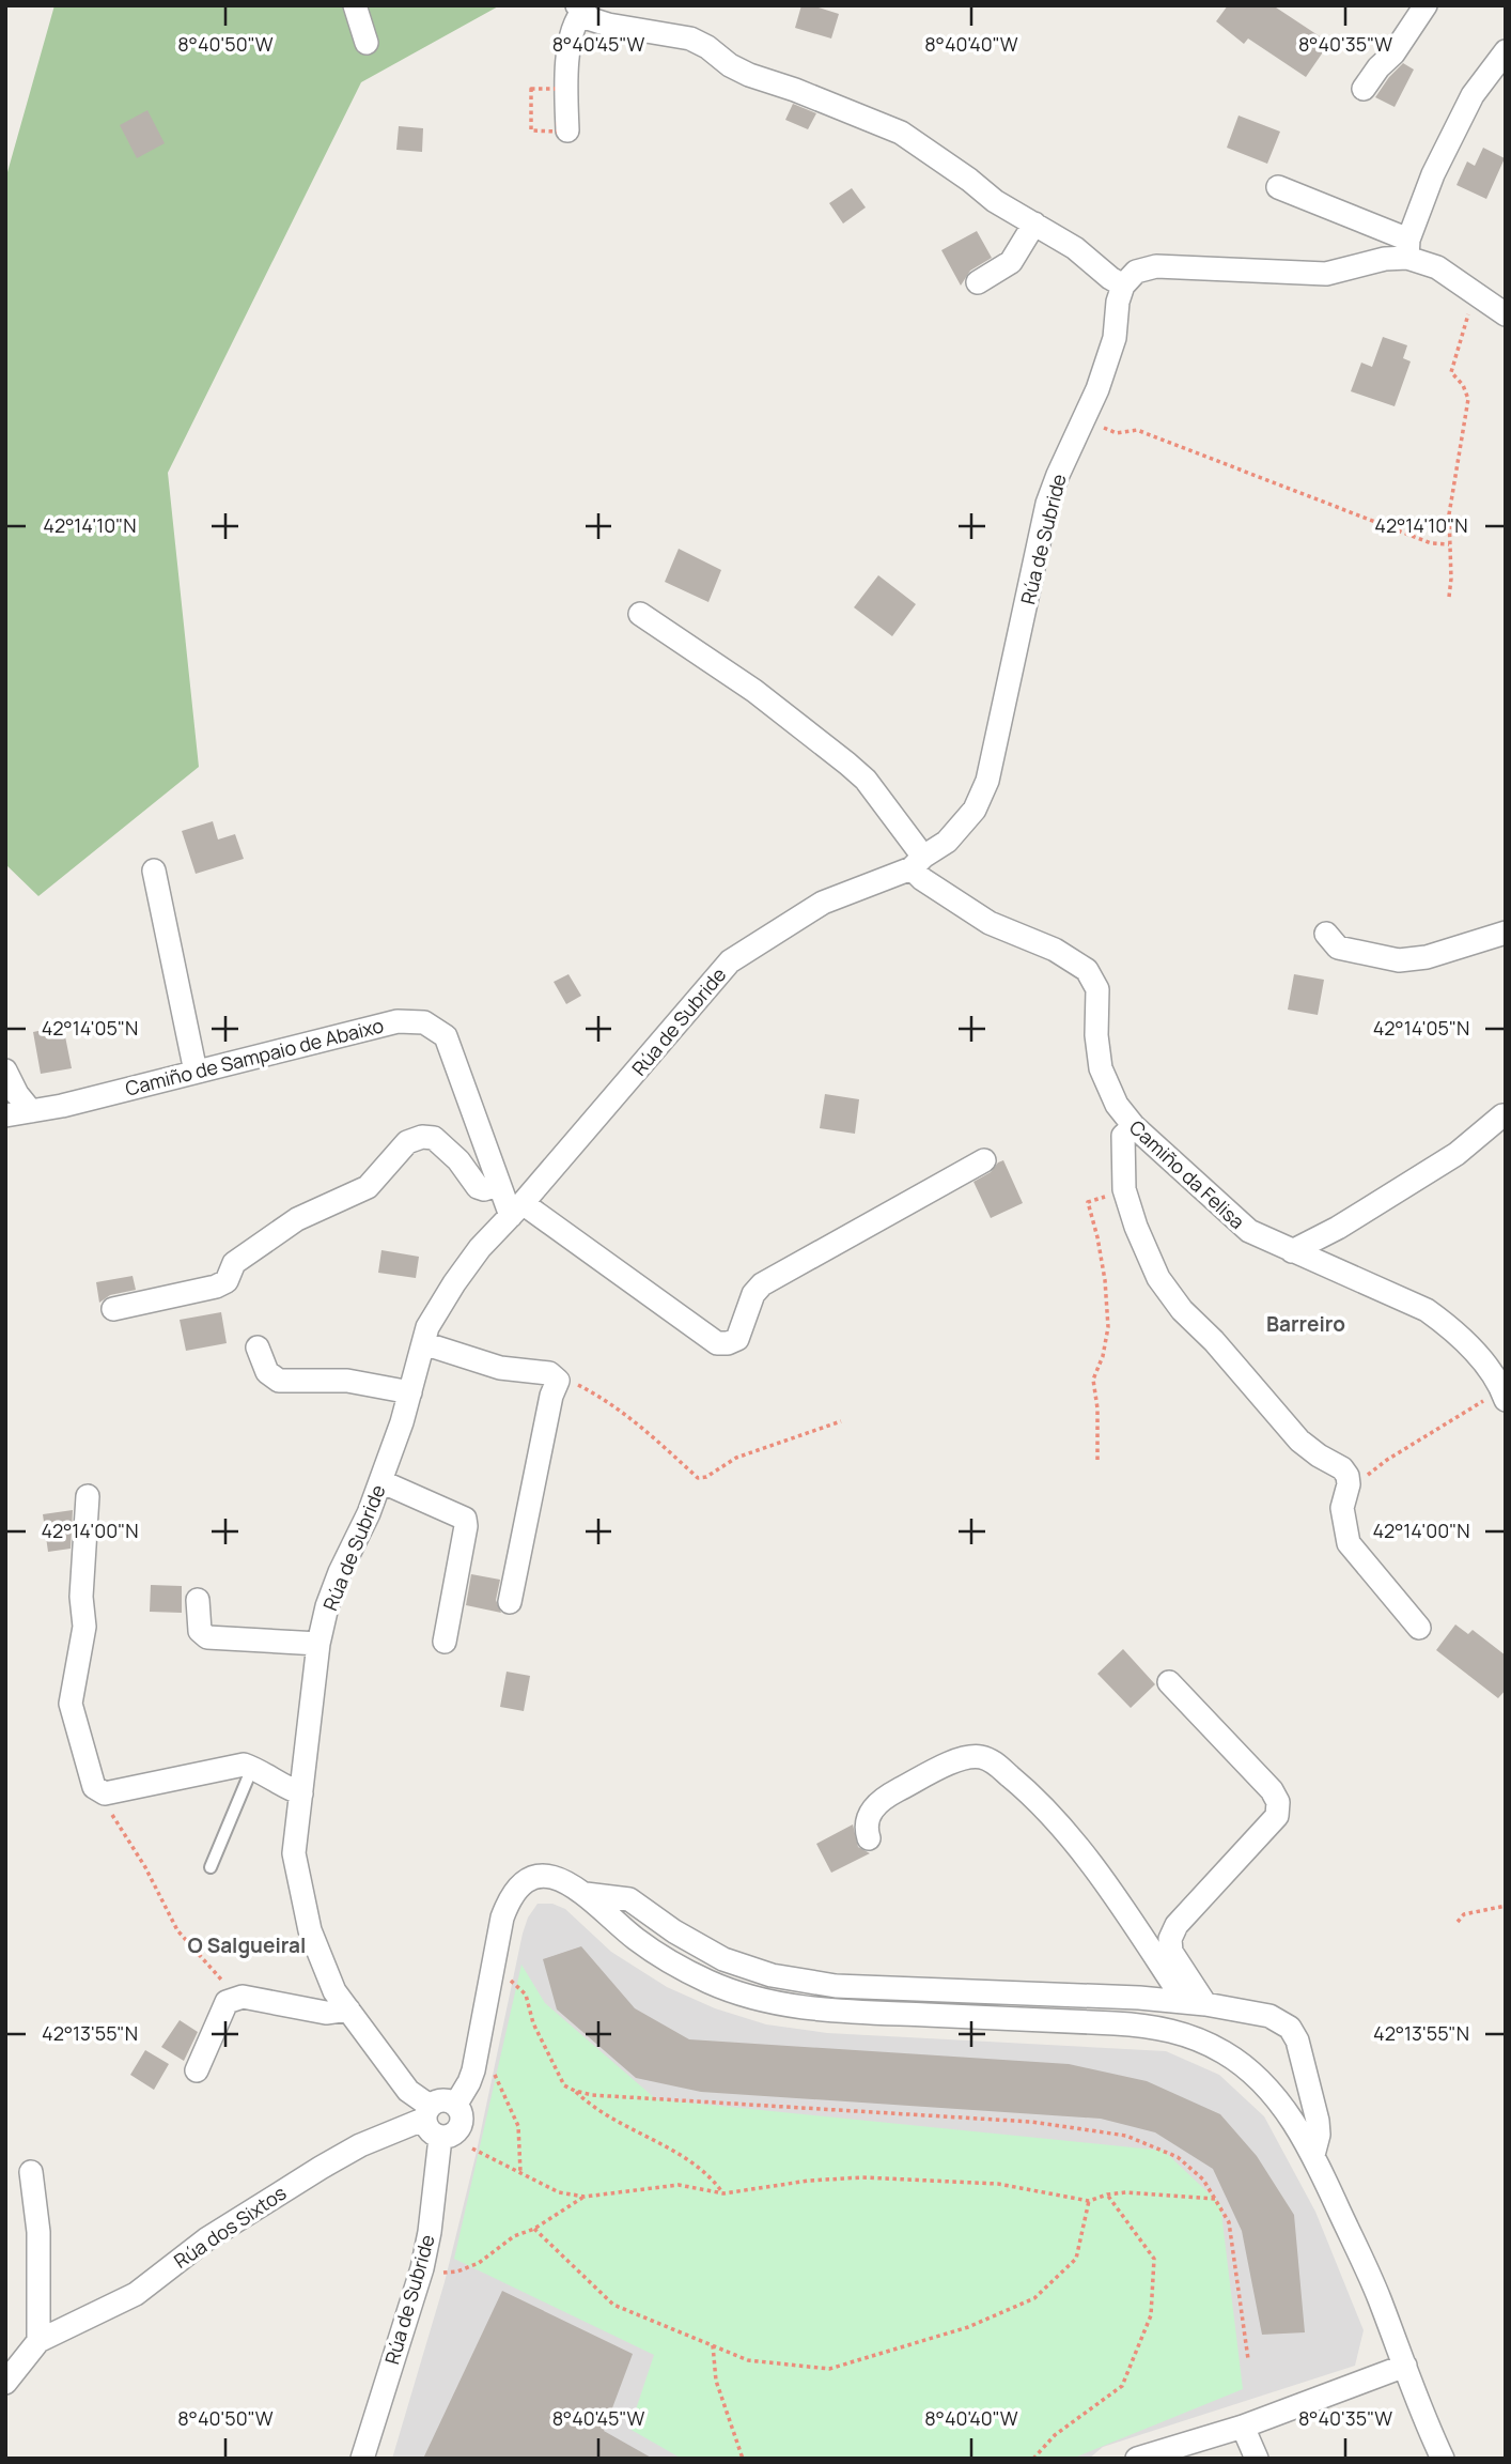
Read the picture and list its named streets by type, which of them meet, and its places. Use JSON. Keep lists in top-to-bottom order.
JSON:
{
  "streets": {
    "street": [
      "Rúa de Subride",
      "Camiño de Sampaio de Abaixo",
      "Camiño da Felisa",
      "Rúa dos Sixtos"
    ]
  },
  "crossings": [
    ["Rúa de Subride", "Camiño de Sampaio de Abaixo"],
    ["Rúa de Subride", "Camiño da Felisa"],
    ["Rúa de Subride", "Rúa dos Sixtos"]
  ],
  "districts": ["Barreiro", "O Salgueiral"],
  "coordinates": [
    "8°40'50\"W",
    "8°40'45\"W",
    "8°40'40\"W",
    "8°40'35\"W",
    "42°14'10\"N",
    "42°14'05\"N",
    "42°14'00\"N",
    "42°13'55\"N"
  ]
}
